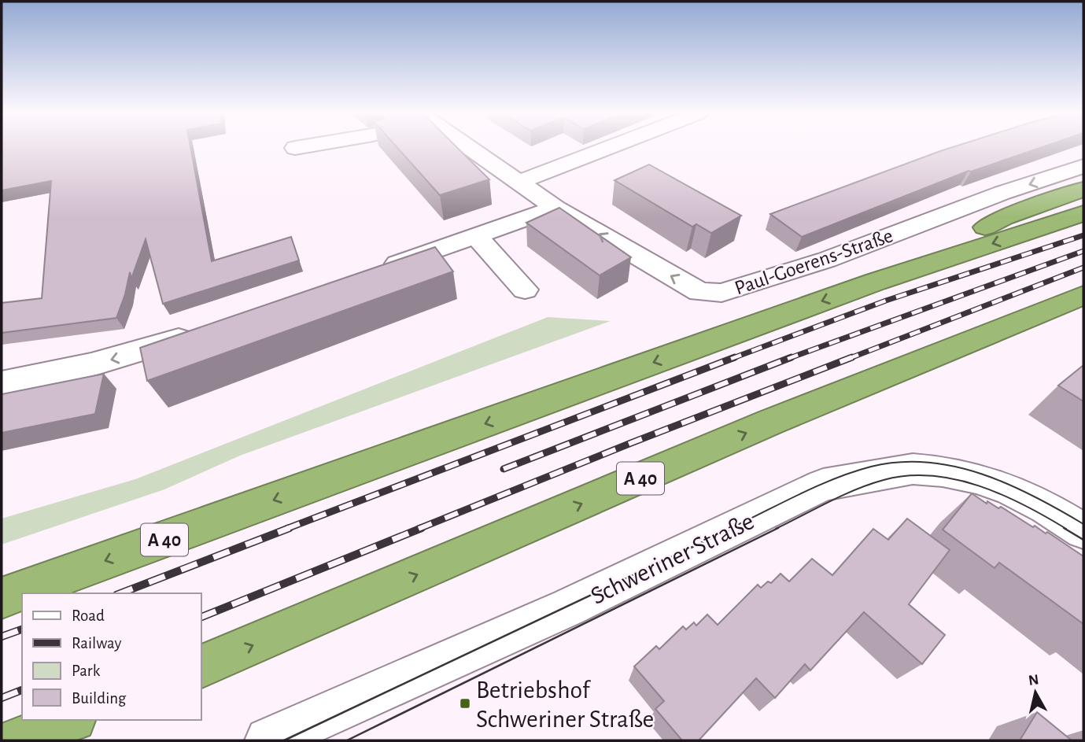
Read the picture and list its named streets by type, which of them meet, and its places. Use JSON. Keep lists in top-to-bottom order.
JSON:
{
  "streets": {
    "highway": ["A 40"],
    "street": ["Paul-Goerens-Straße", "Schweriner Straße"]
  },
  "one_way": ["Paul-Goerens-Straße"],
  "places": {
    "transit": ["Betriebshof Schweriner Straße"]
  },
  "legend": [
    "Road",
    "Railway",
    "Park",
    "Building"
  ],
  "north": "top"
}
